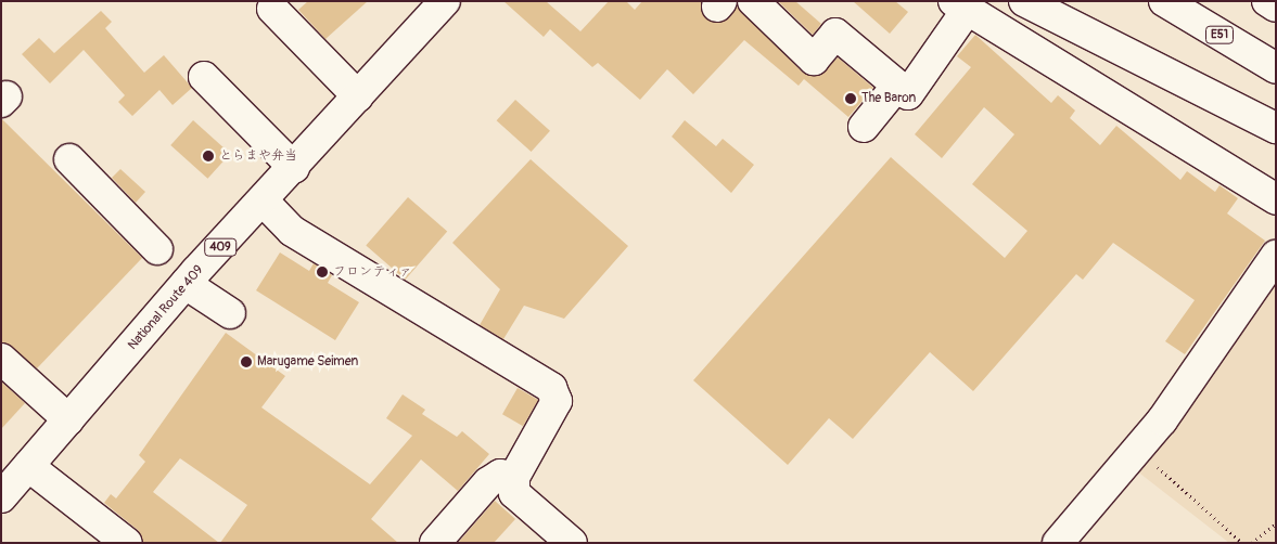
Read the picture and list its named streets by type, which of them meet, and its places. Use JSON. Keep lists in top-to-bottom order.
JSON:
{
  "streets": {
    "main road": ["E51", "409", "National Route 409"]
  },
  "places": [
    "The Baron",
    "とらまや弁当",
    "フロンティァ",
    "Marugame Seimen"
  ]
}
